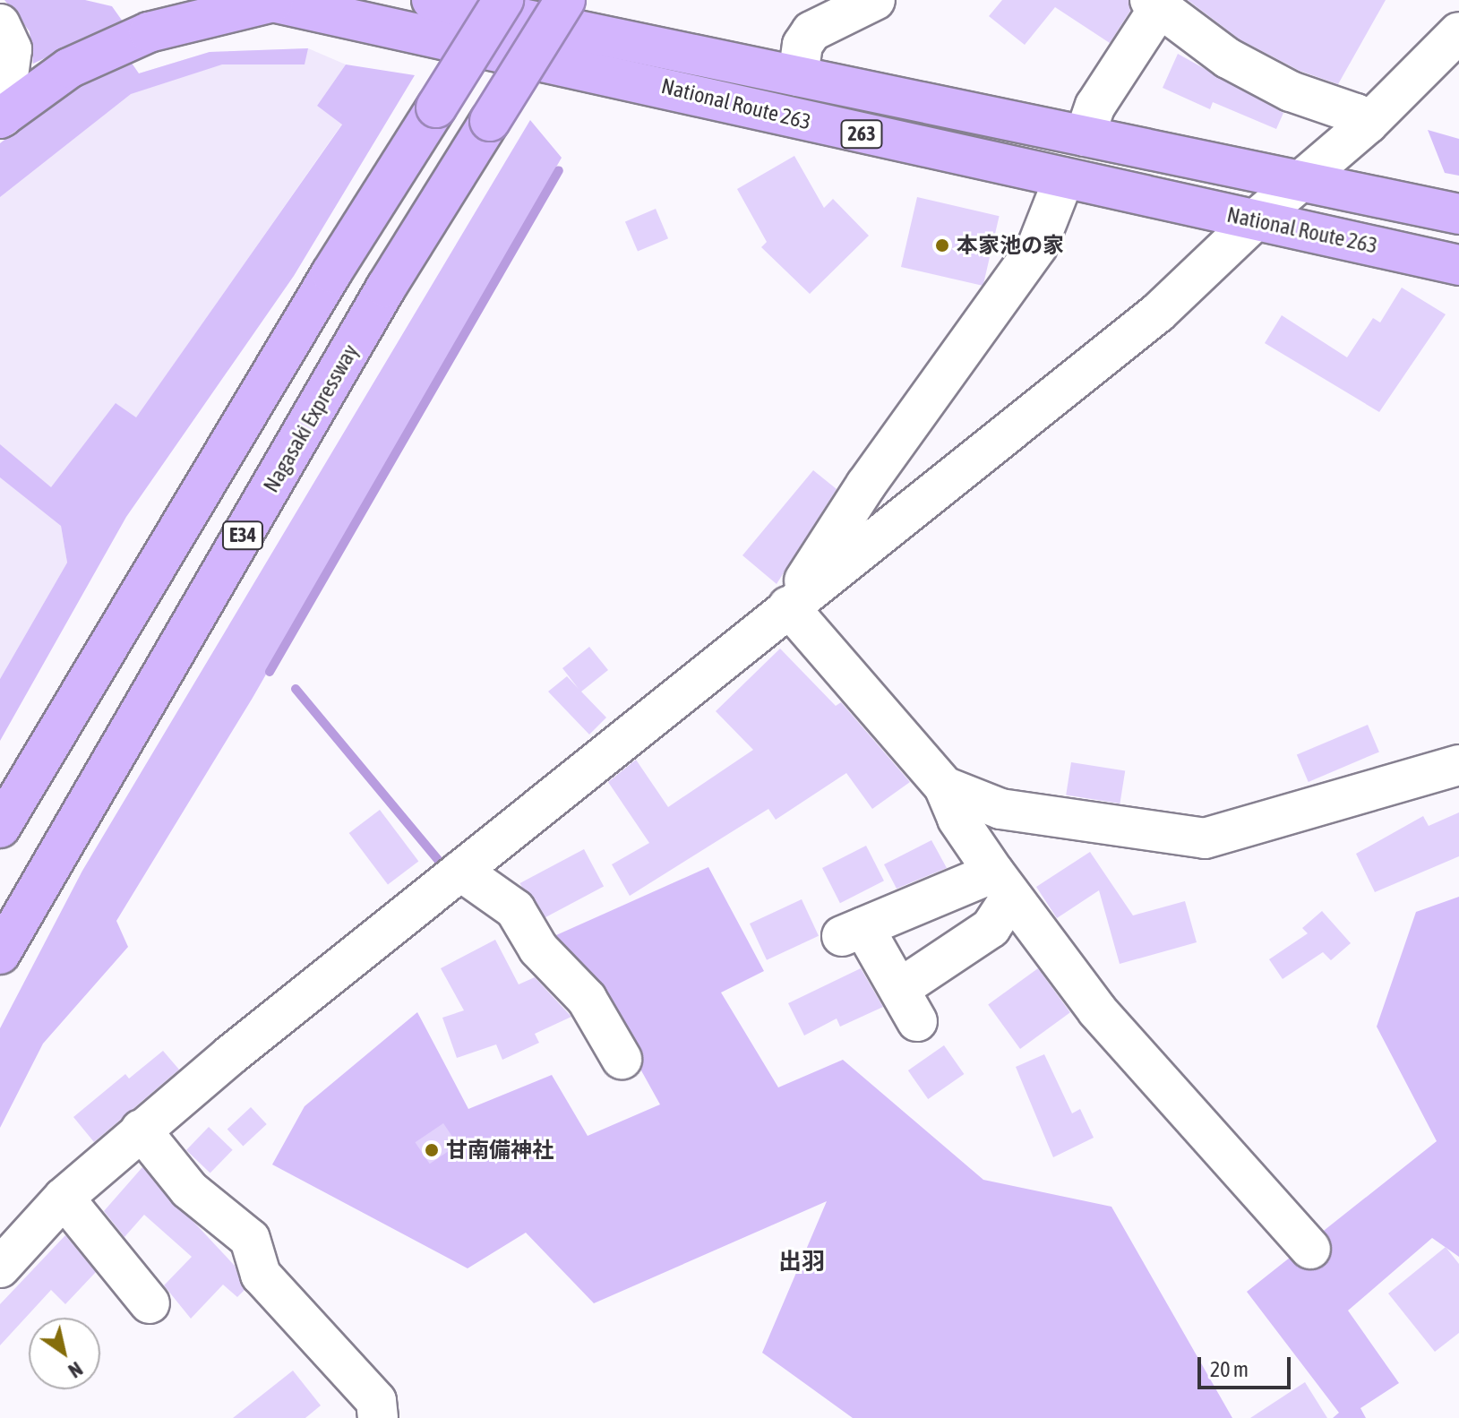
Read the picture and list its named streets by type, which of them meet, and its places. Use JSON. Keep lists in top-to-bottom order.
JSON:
{
  "streets": {
    "highway": [
      "National Route 263",
      "263",
      "Nagasaki Expressway",
      "E34"
    ]
  },
  "districts": ["出羽"],
  "places": ["本家池の家", "甘南備神社"],
  "scale_bar": "20 m",
  "north": "bottom right"
}
